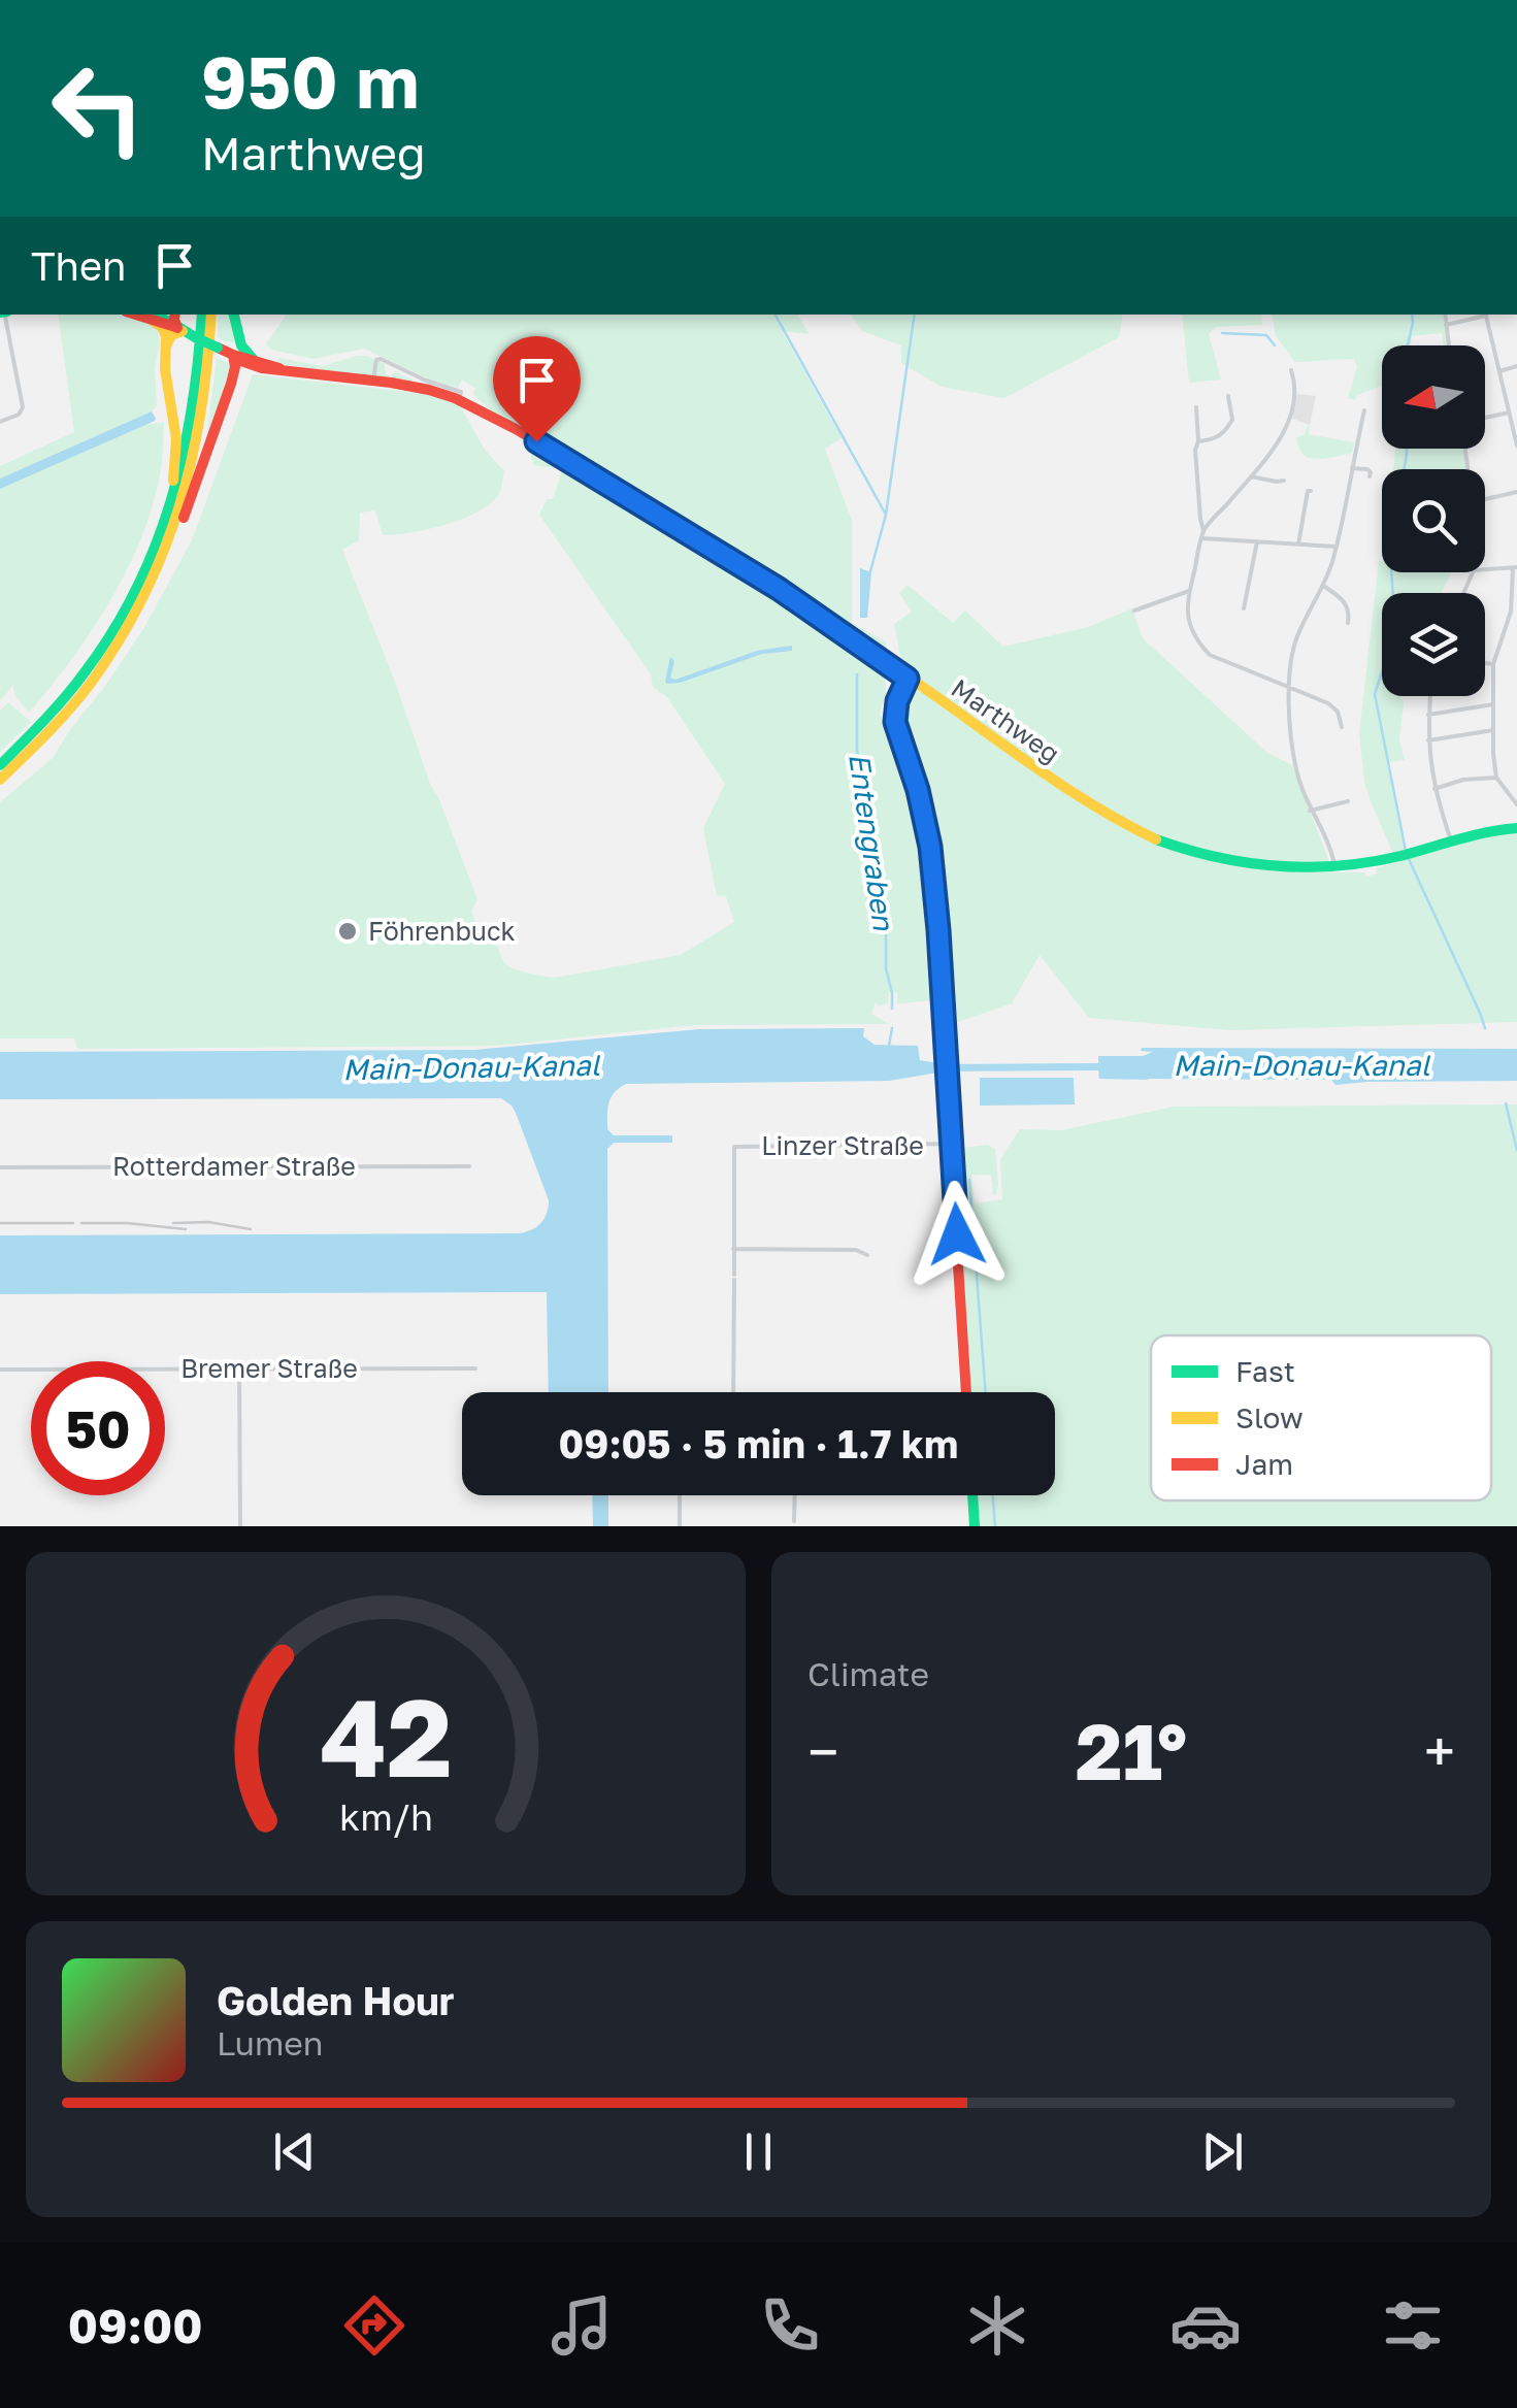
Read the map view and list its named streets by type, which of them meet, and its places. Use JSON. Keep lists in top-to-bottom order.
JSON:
{
  "streets": {
    "main road": ["Marthweg"],
    "street": ["Linzer Straße", "Rotterdamer Straße", "Bremer Straße"]
  },
  "water": ["Entengraben", "Main-Donau-Kanal"],
  "places": ["Föhrenbuck"],
  "legend": ["Fast", "Slow", "Jam"],
  "north": "left",
  "page": {
    "turn": ["950 m", "Marthweg"],
    "then": "Then",
    "limit": "50",
    "trip": "09:05 · 5 min · 1.7 km",
    "tile": "Climate",
    "heat": ["−", "21°", "+"],
    "song": ["Golden Hour", "Lumen"],
    "tabs": "09:00",
    "gauge": ["42", "km/h"]
  }
}
